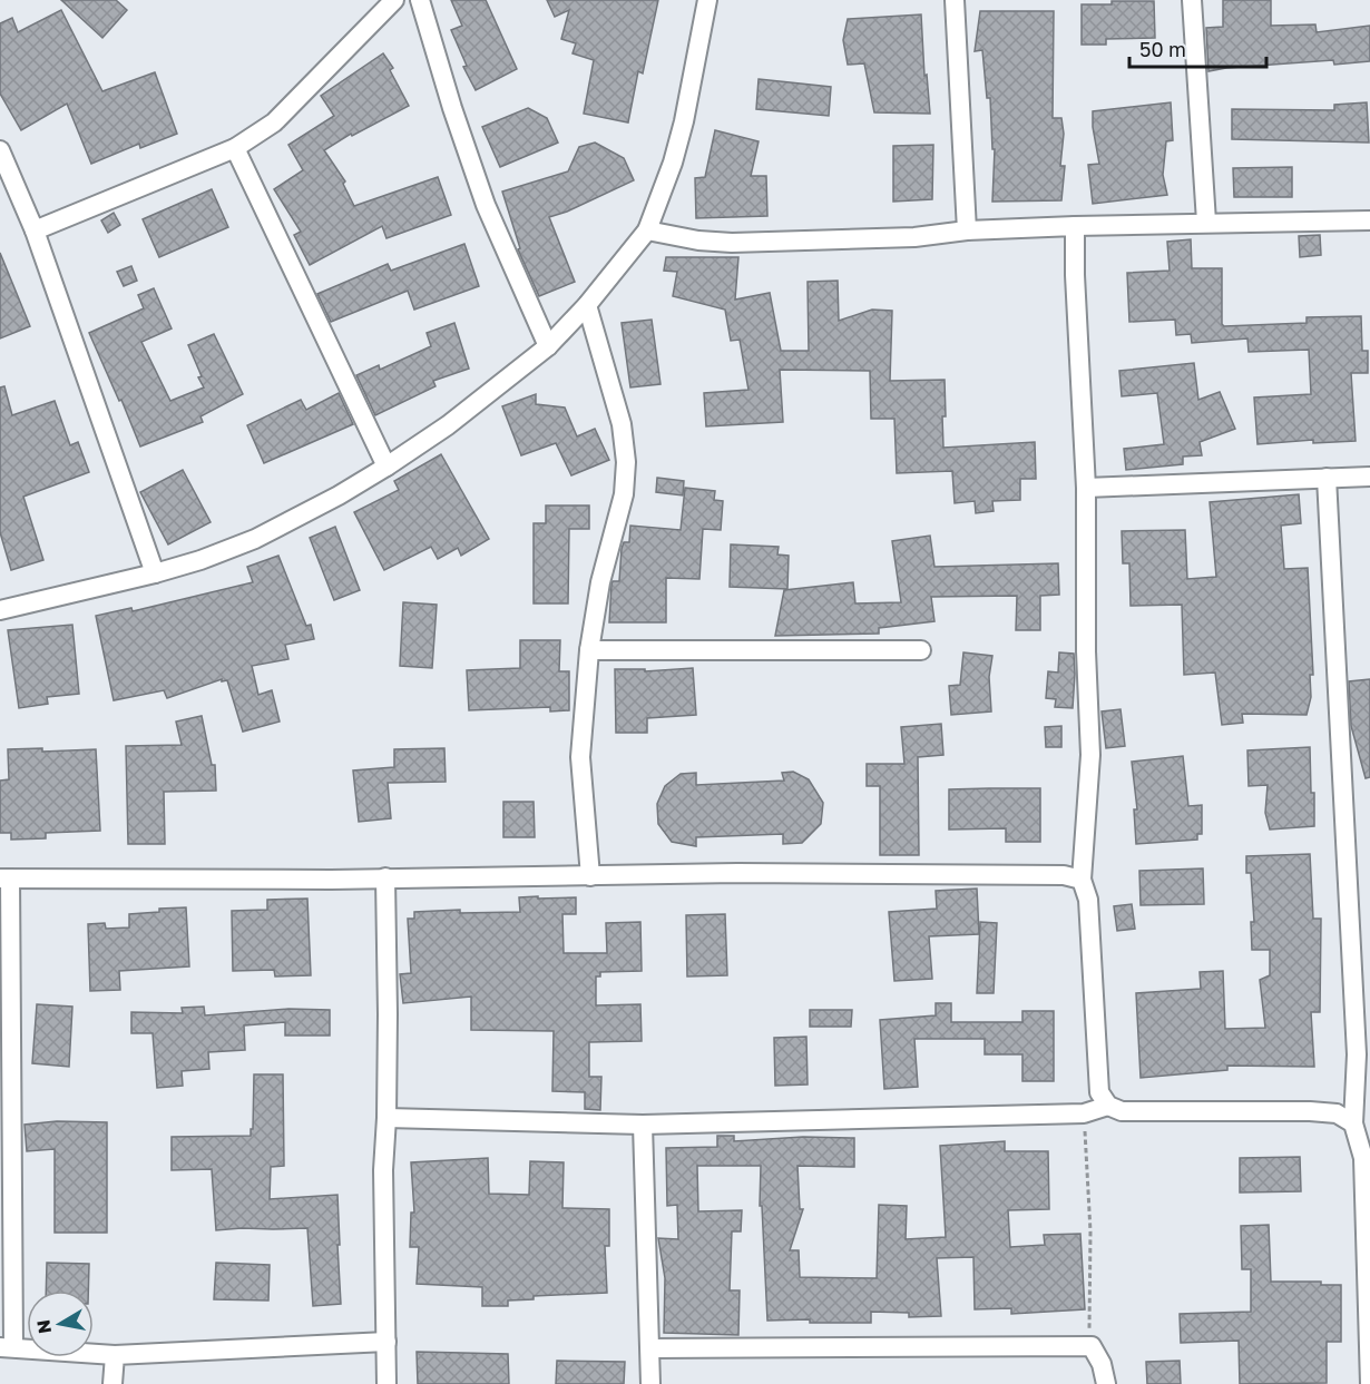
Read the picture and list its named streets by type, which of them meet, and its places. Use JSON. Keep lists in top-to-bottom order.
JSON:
{
  "scale_bar": "50 m",
  "north": "left"
}
